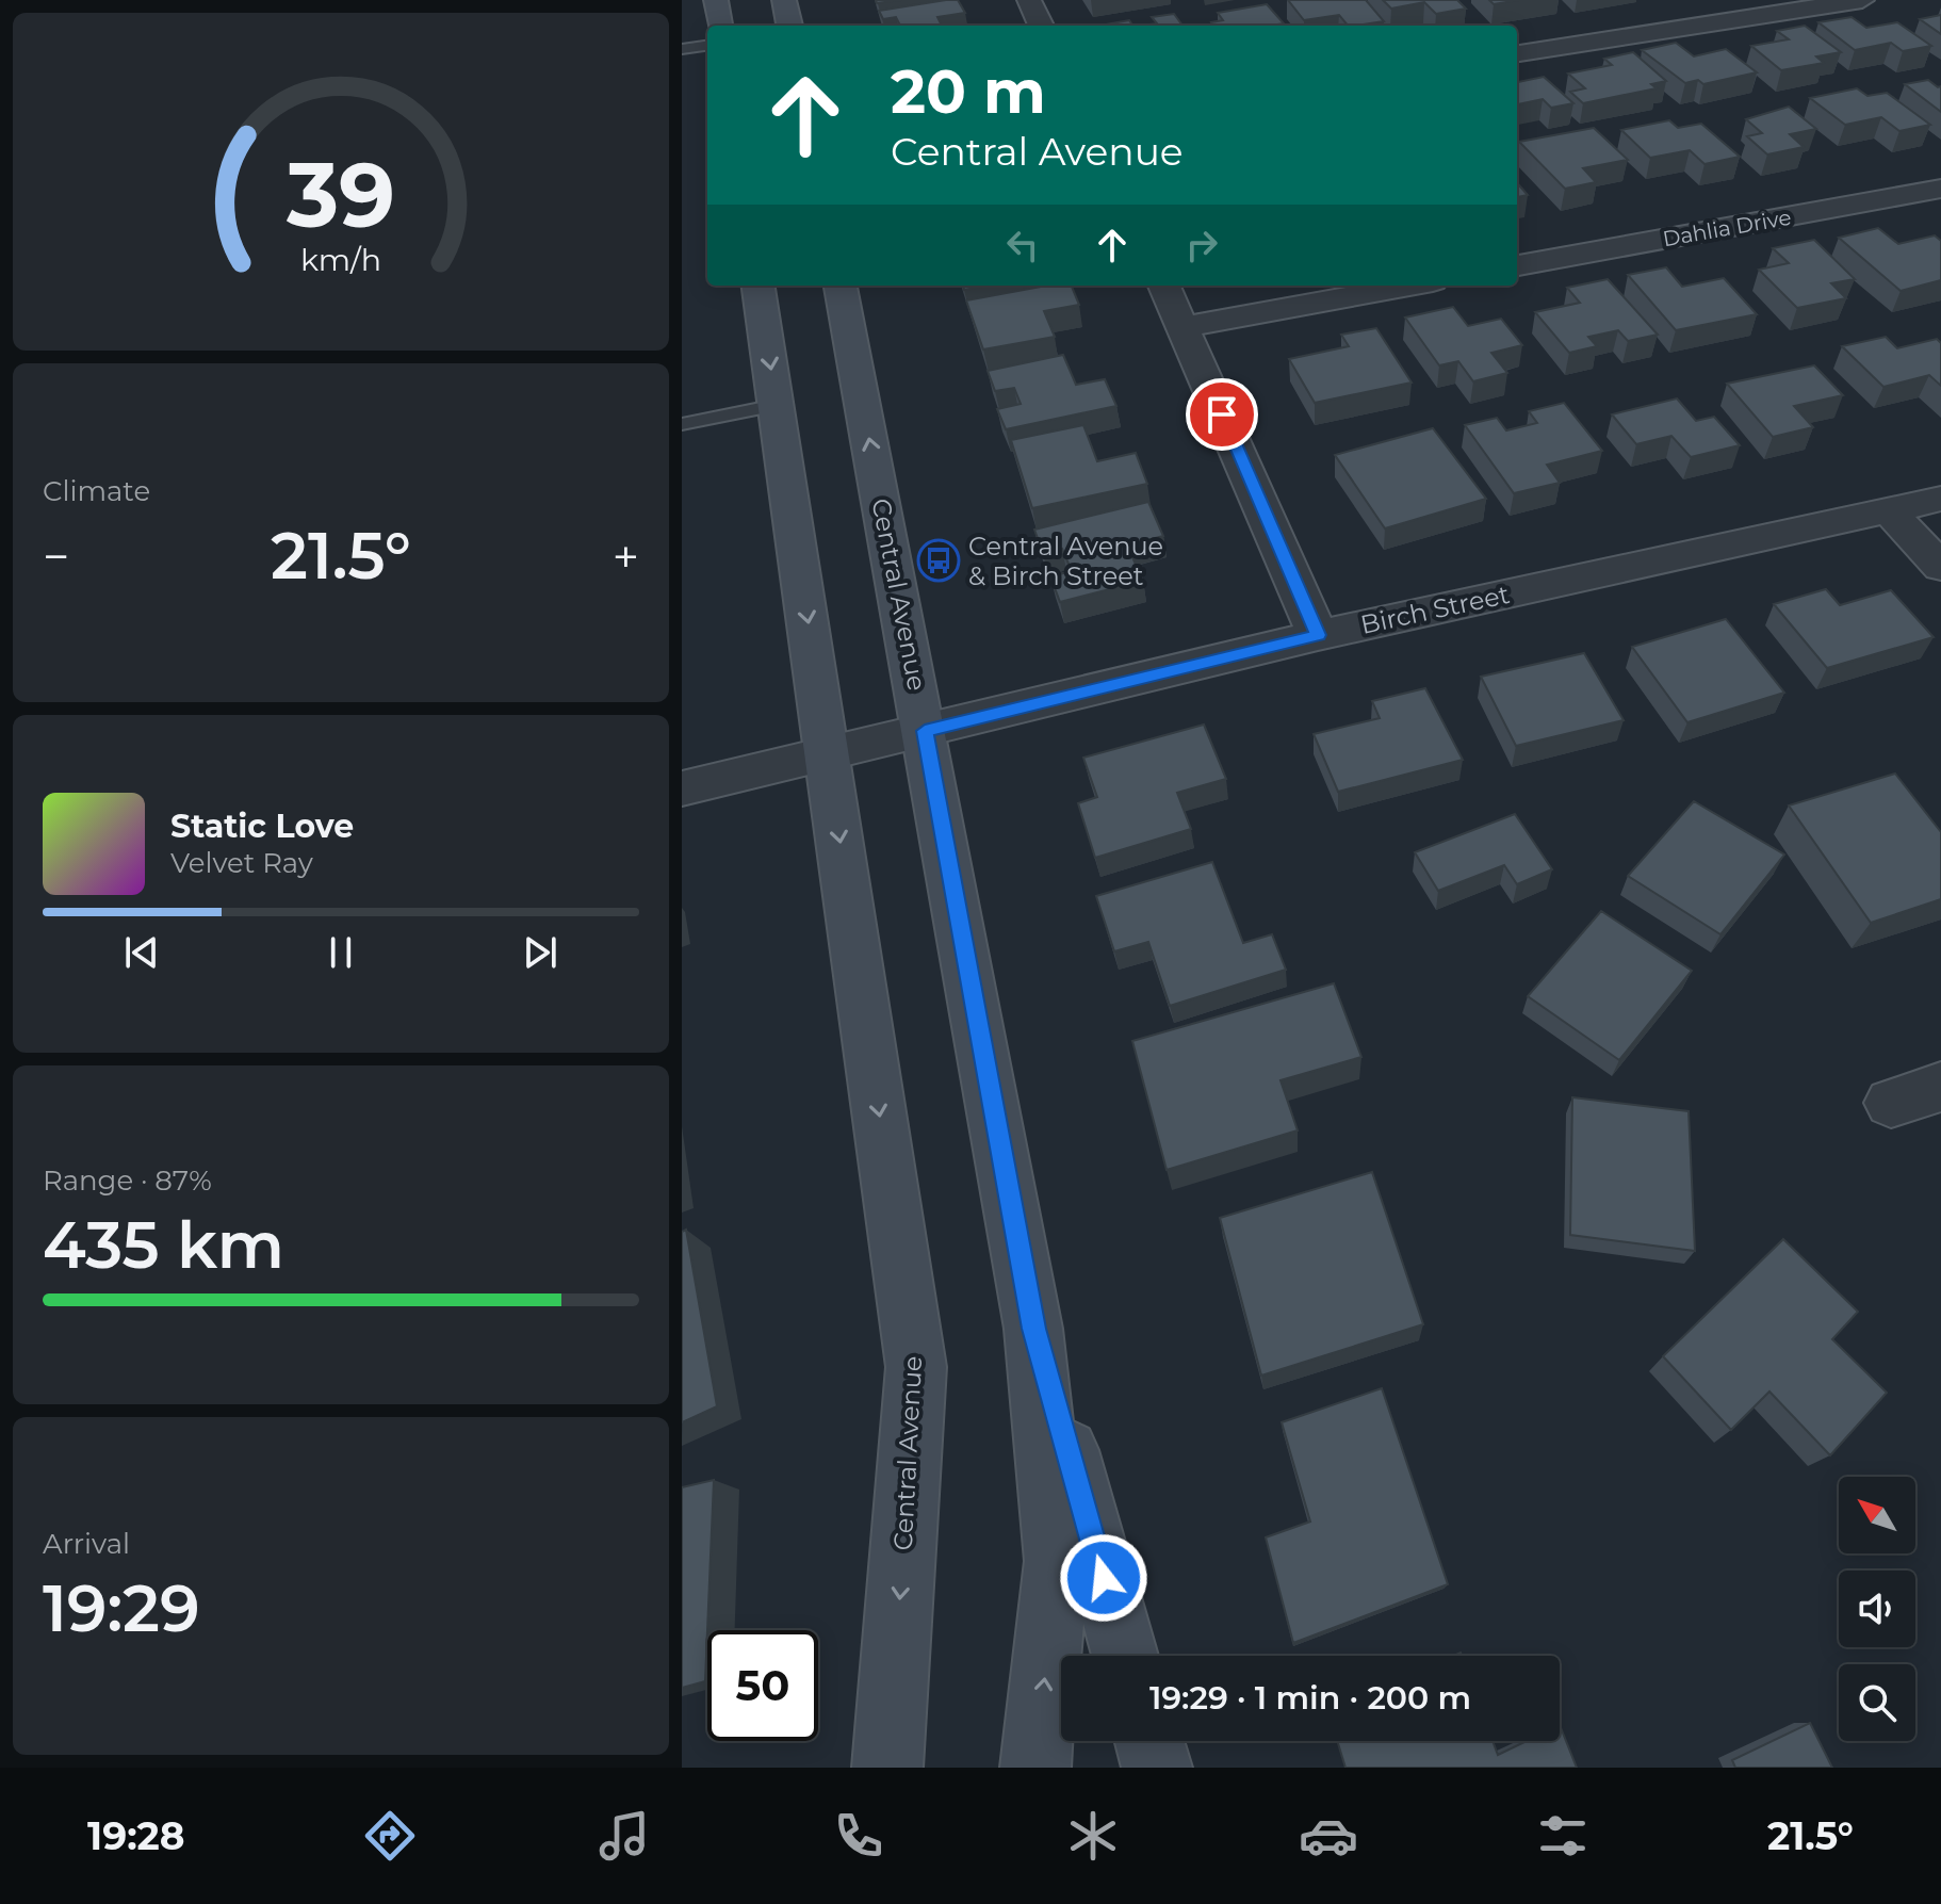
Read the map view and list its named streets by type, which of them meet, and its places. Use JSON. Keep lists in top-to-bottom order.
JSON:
{
  "streets": {
    "main road": ["Central Avenue"],
    "street": ["Dahlia Drive", "Birch Street"]
  },
  "crossings": [
    ["Central Avenue", "Birch Street"]
  ],
  "places": {
    "bus stop": ["Central Avenue & Birch Street"]
  },
  "north": "top left",
  "page": {
    "turn": ["20 m", "Central Avenue"],
    "tile": [
      "Climate",
      ["Range · 87%", "435 km"],
      ["Arrival", "19:29"]
    ],
    "heat": ["−", "21.5°", "+"],
    "song": ["Static Love", "Velvet Ray"],
    "limit": "50",
    "trip": "19:29 · 1 min · 200 m",
    "tabs": ["19:28", "21.5°"],
    "gauge": ["39", "km/h"]
  }
}
